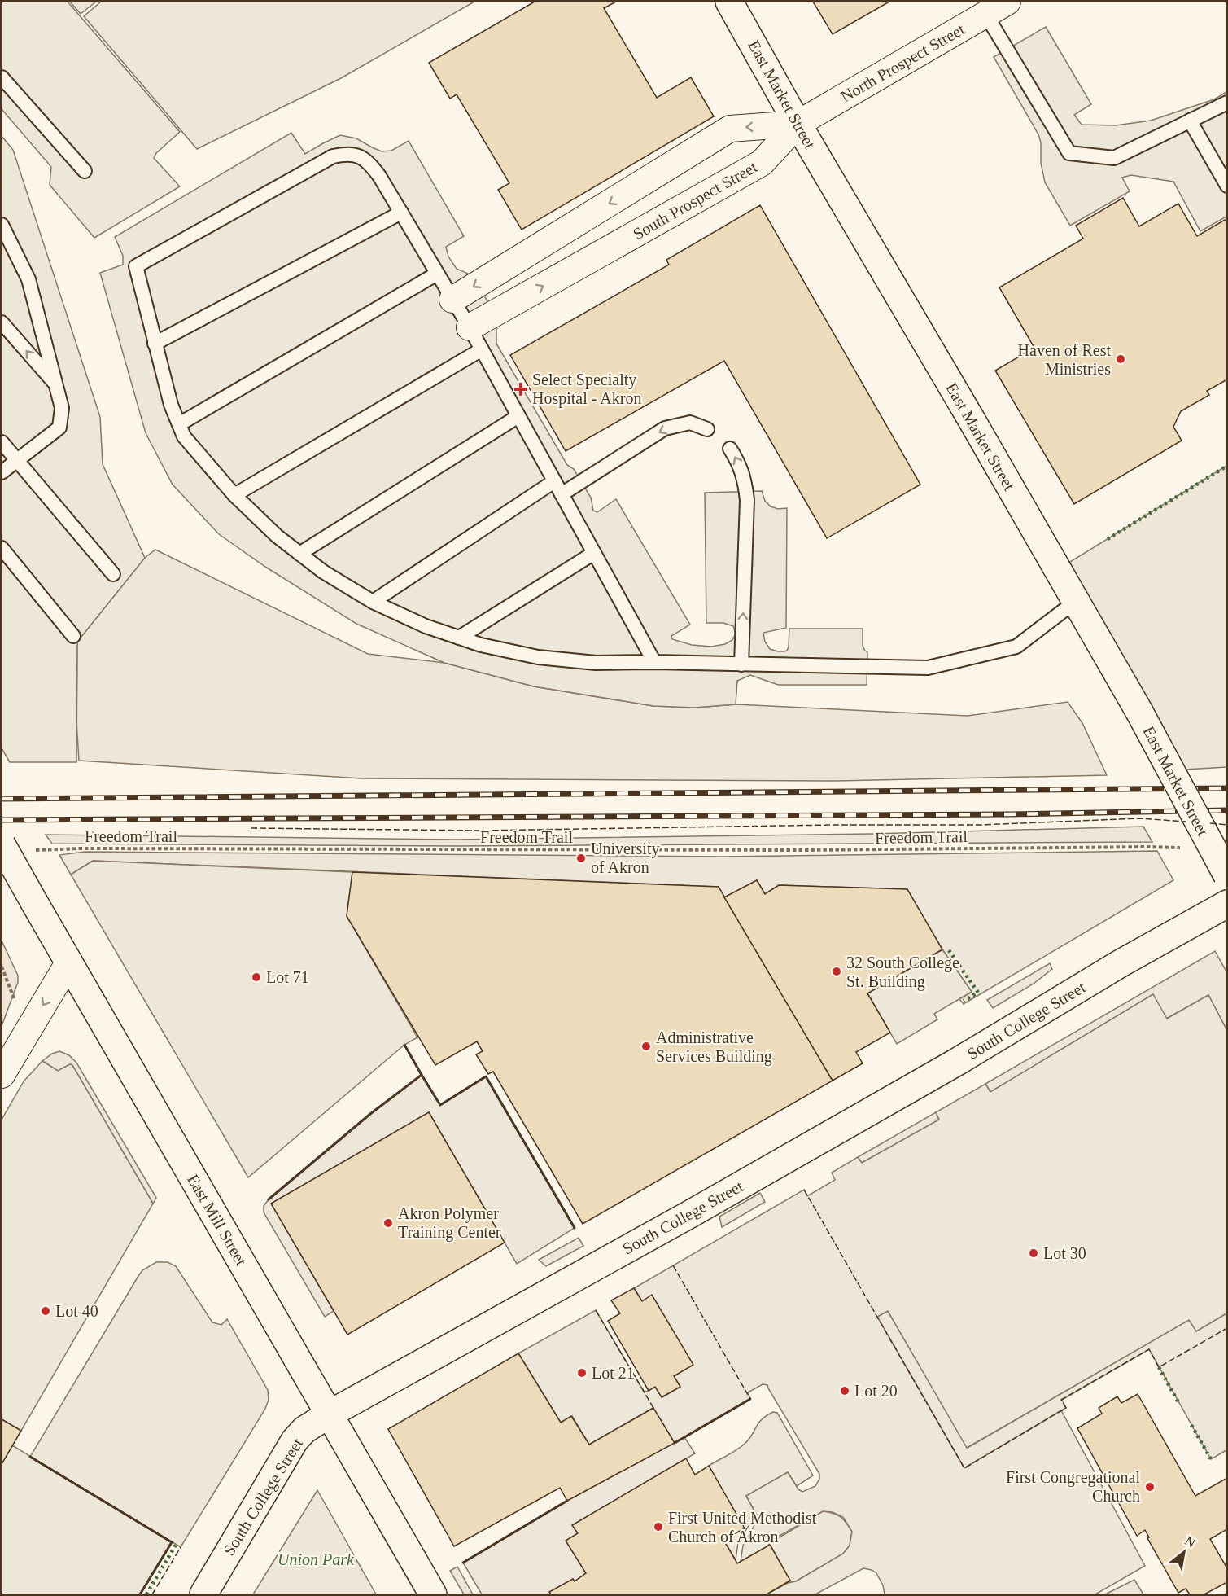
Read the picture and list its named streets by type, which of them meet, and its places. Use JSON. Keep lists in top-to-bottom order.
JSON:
{
  "streets": {
    "street": [
      "North Prospect Street",
      "East Market Street",
      "South Prospect Street",
      "South College Street",
      "East Mill Street"
    ],
    "path": ["Freedom Trail"]
  },
  "crossings": [
    ["North Prospect Street", "East Market Street"],
    ["North Prospect Street", "South Prospect Street"],
    ["East Market Street", "South Prospect Street"],
    ["South College Street", "East Mill Street"]
  ],
  "parks": ["Union Park"],
  "places": {
    "other": [
      "Haven of Rest Ministries",
      "University of Akron",
      "32 South College St. Building",
      "Lot 71",
      "Administrative Services Building",
      "Akron Polymer Training Center",
      "Lot 30",
      "Lot 40",
      "Lot 21",
      "Lot 20",
      "First Congregational Church",
      "First United Methodist Church of Akron"
    ],
    "health": ["Select Specialty Hospital - Akron"]
  },
  "north": "top right"
}
